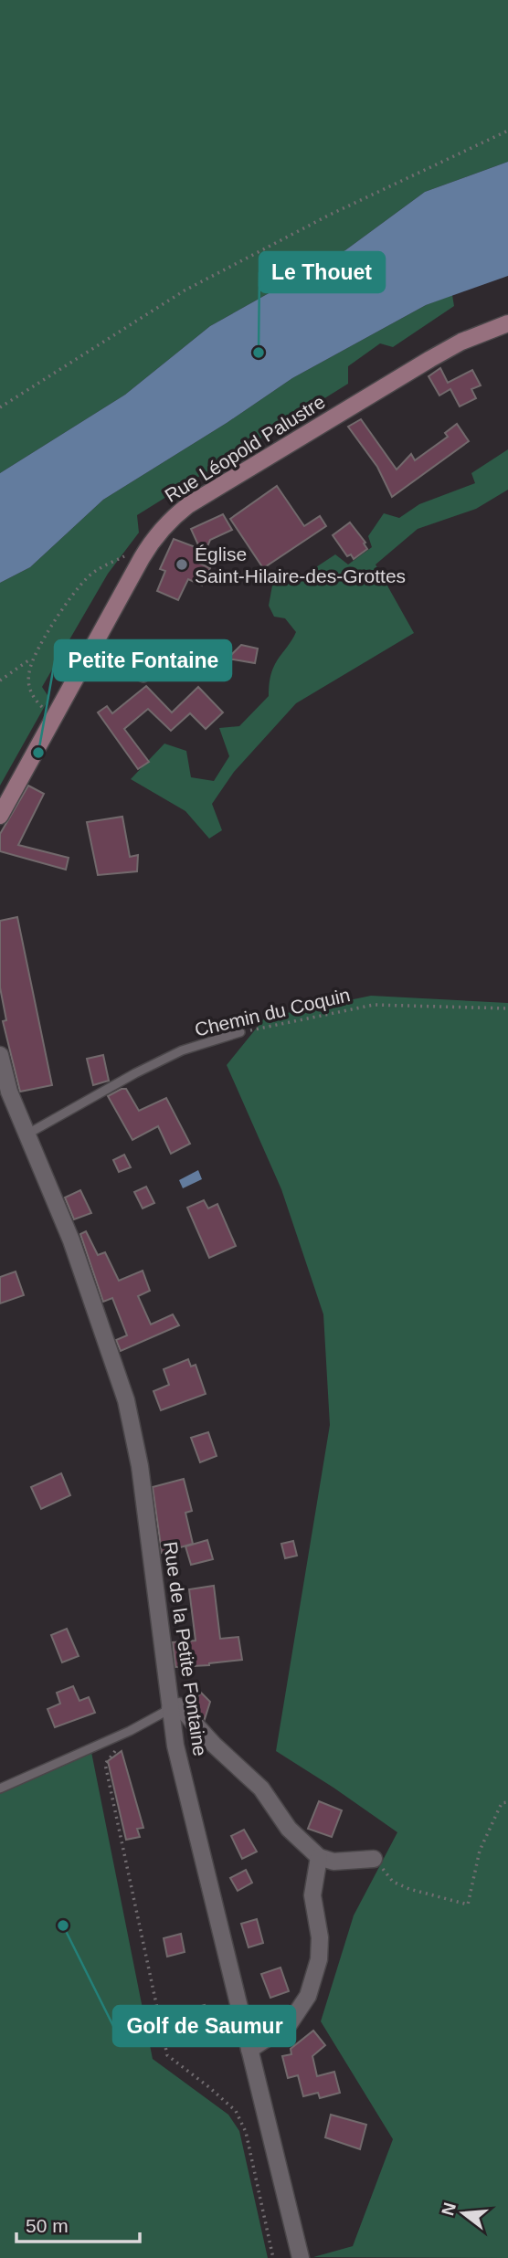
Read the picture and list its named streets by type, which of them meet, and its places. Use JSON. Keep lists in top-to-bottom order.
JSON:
{
  "streets": {
    "main road": ["Rue Léopold Palustre"],
    "street": ["Rue de la Petite Fontaine"],
    "lane": ["Chemin du Coquin"]
  },
  "crossings": [
    ["Chemin du Coquin", "Rue de la Petite Fontaine"]
  ],
  "places": [
    "Le Thouet",
    "Église Saint-Hilaire-des-Grottes",
    "Petite Fontaine",
    "Golf de Saumur"
  ],
  "scale_bar": "50 m",
  "north": "left"
}
